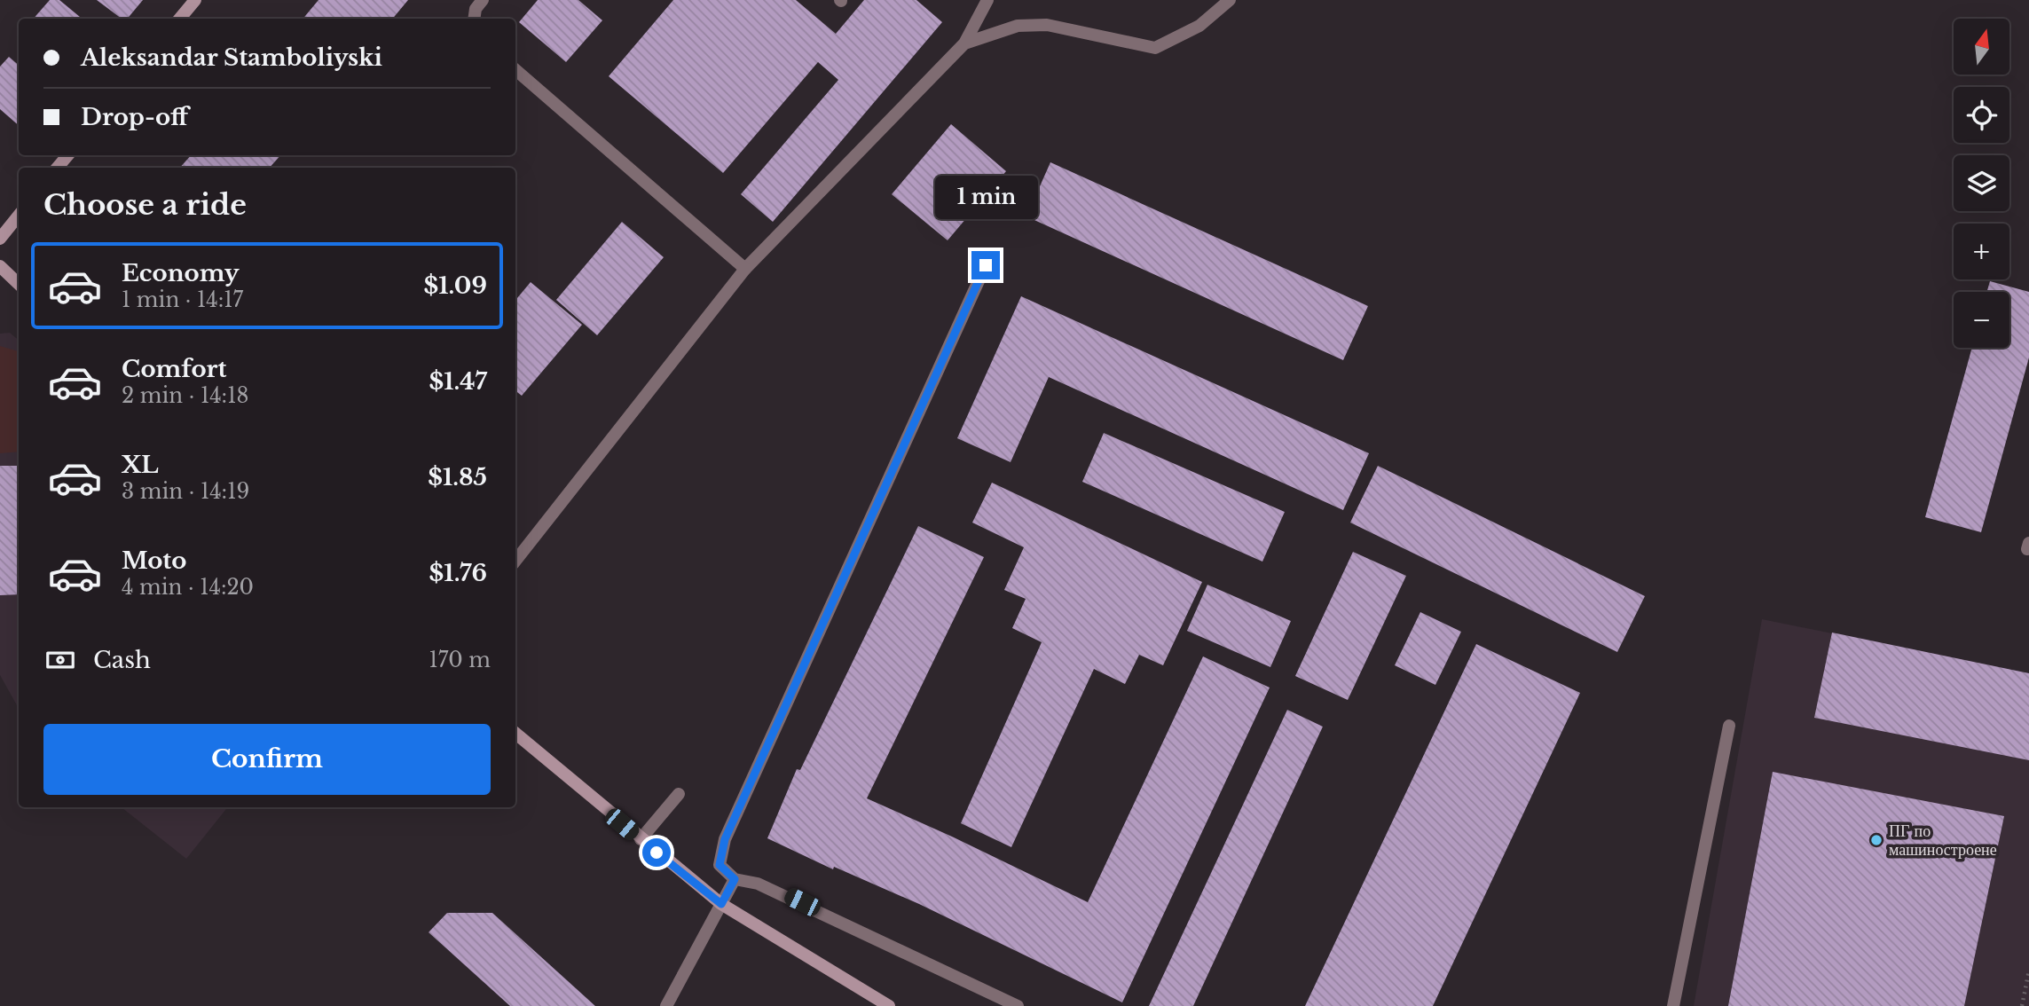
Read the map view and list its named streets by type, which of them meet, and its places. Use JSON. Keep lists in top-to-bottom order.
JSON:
{
  "places": ["ПГ по машиностроене"],
  "north": "top",
  "page": {
    "map_buttons": ["+", "−"],
    "banner": ["Aleksandar Stamboliyski", "Drop-off"],
    "heading": "Choose a ride",
    "bubble": "1 min",
    "list": [
      {
        "name": "Economy",
        "note": "1 min · 14:17",
        "value": "$1.09"
      },
      {
        "name": "Comfort",
        "note": "2 min · 14:18",
        "value": "$1.47"
      },
      {
        "name": "XL",
        "note": "3 min · 14:19",
        "value": "$1.85"
      },
      {
        "name": "Moto",
        "note": "4 min · 14:20",
        "value": "$1.76"
      }
    ],
    "pay": ["Cash", "170 m"],
    "buttons": "Confirm"
  }
}
